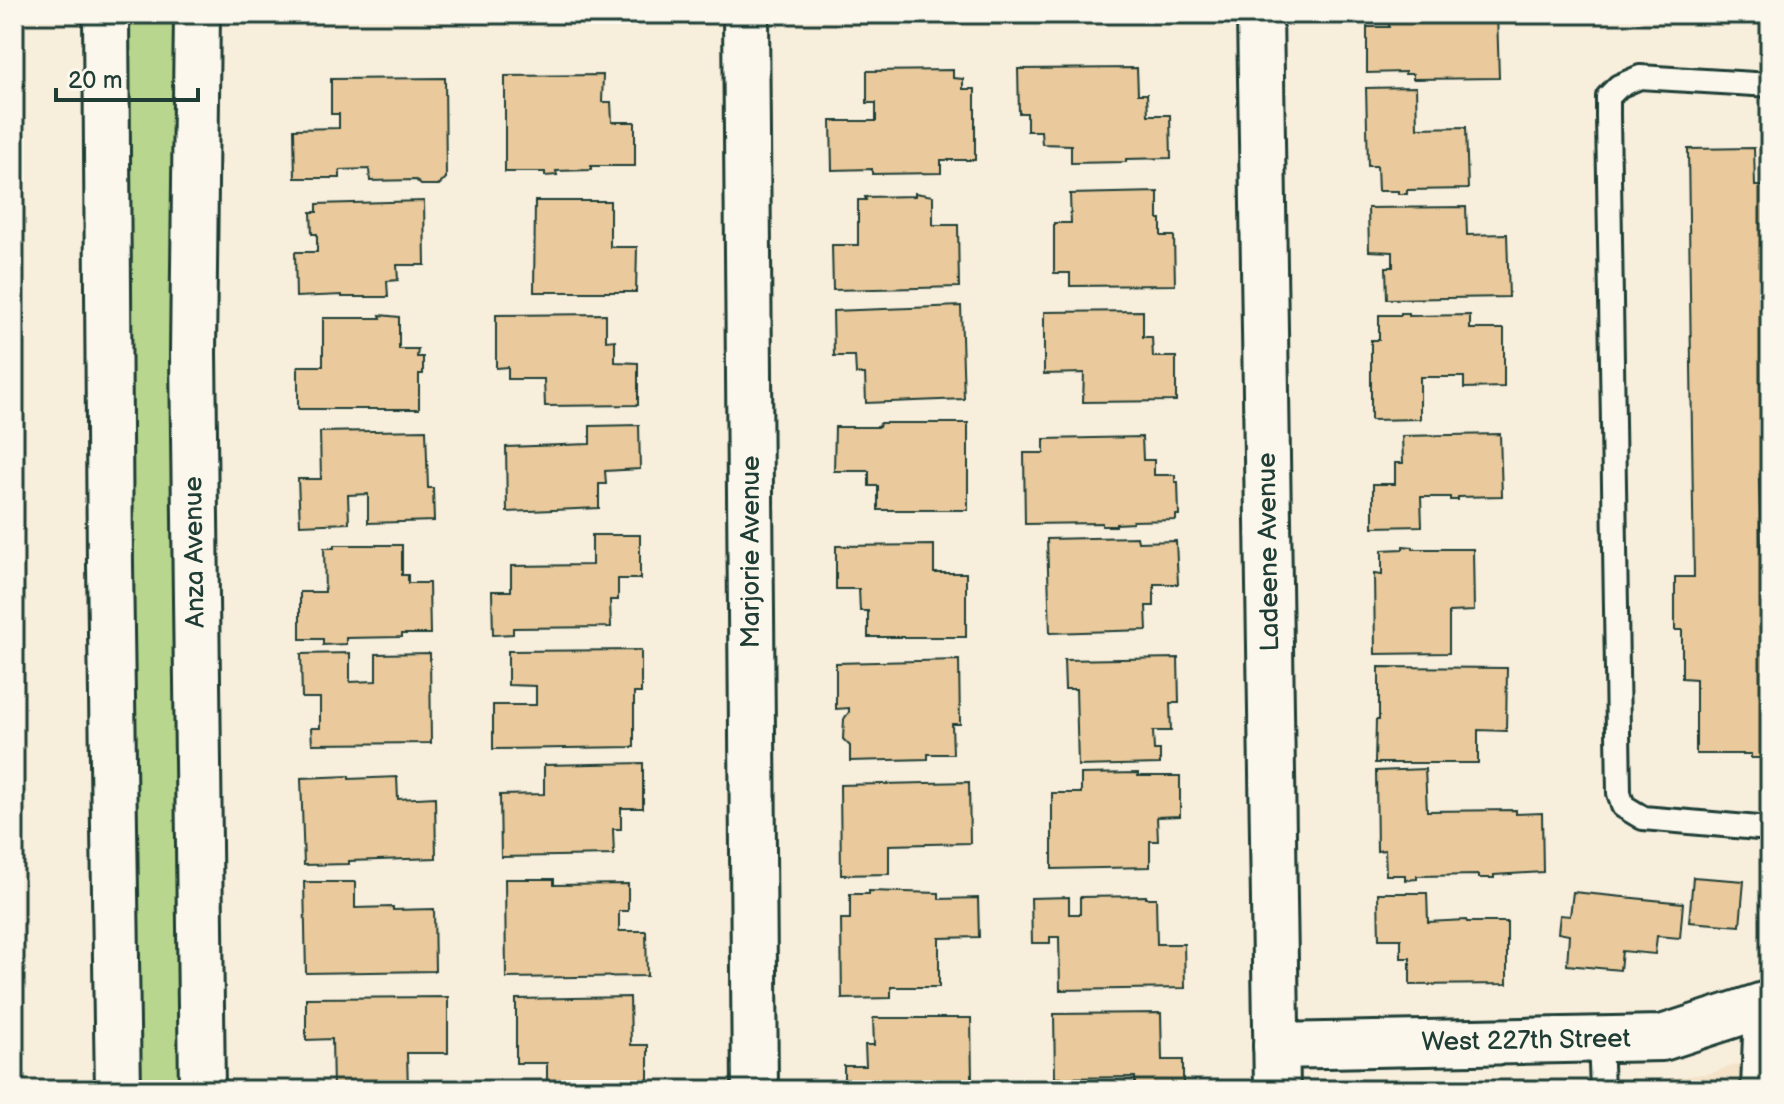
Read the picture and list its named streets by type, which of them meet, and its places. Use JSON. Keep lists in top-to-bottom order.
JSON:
{
  "streets": {
    "street": [
      "Anza Avenue",
      "Marjorie Avenue",
      "Ladeene Avenue",
      "West 227th Street"
    ]
  },
  "crossings": [
    ["Ladeene Avenue", "West 227th Street"]
  ],
  "scale_bar": "20 m"
}
